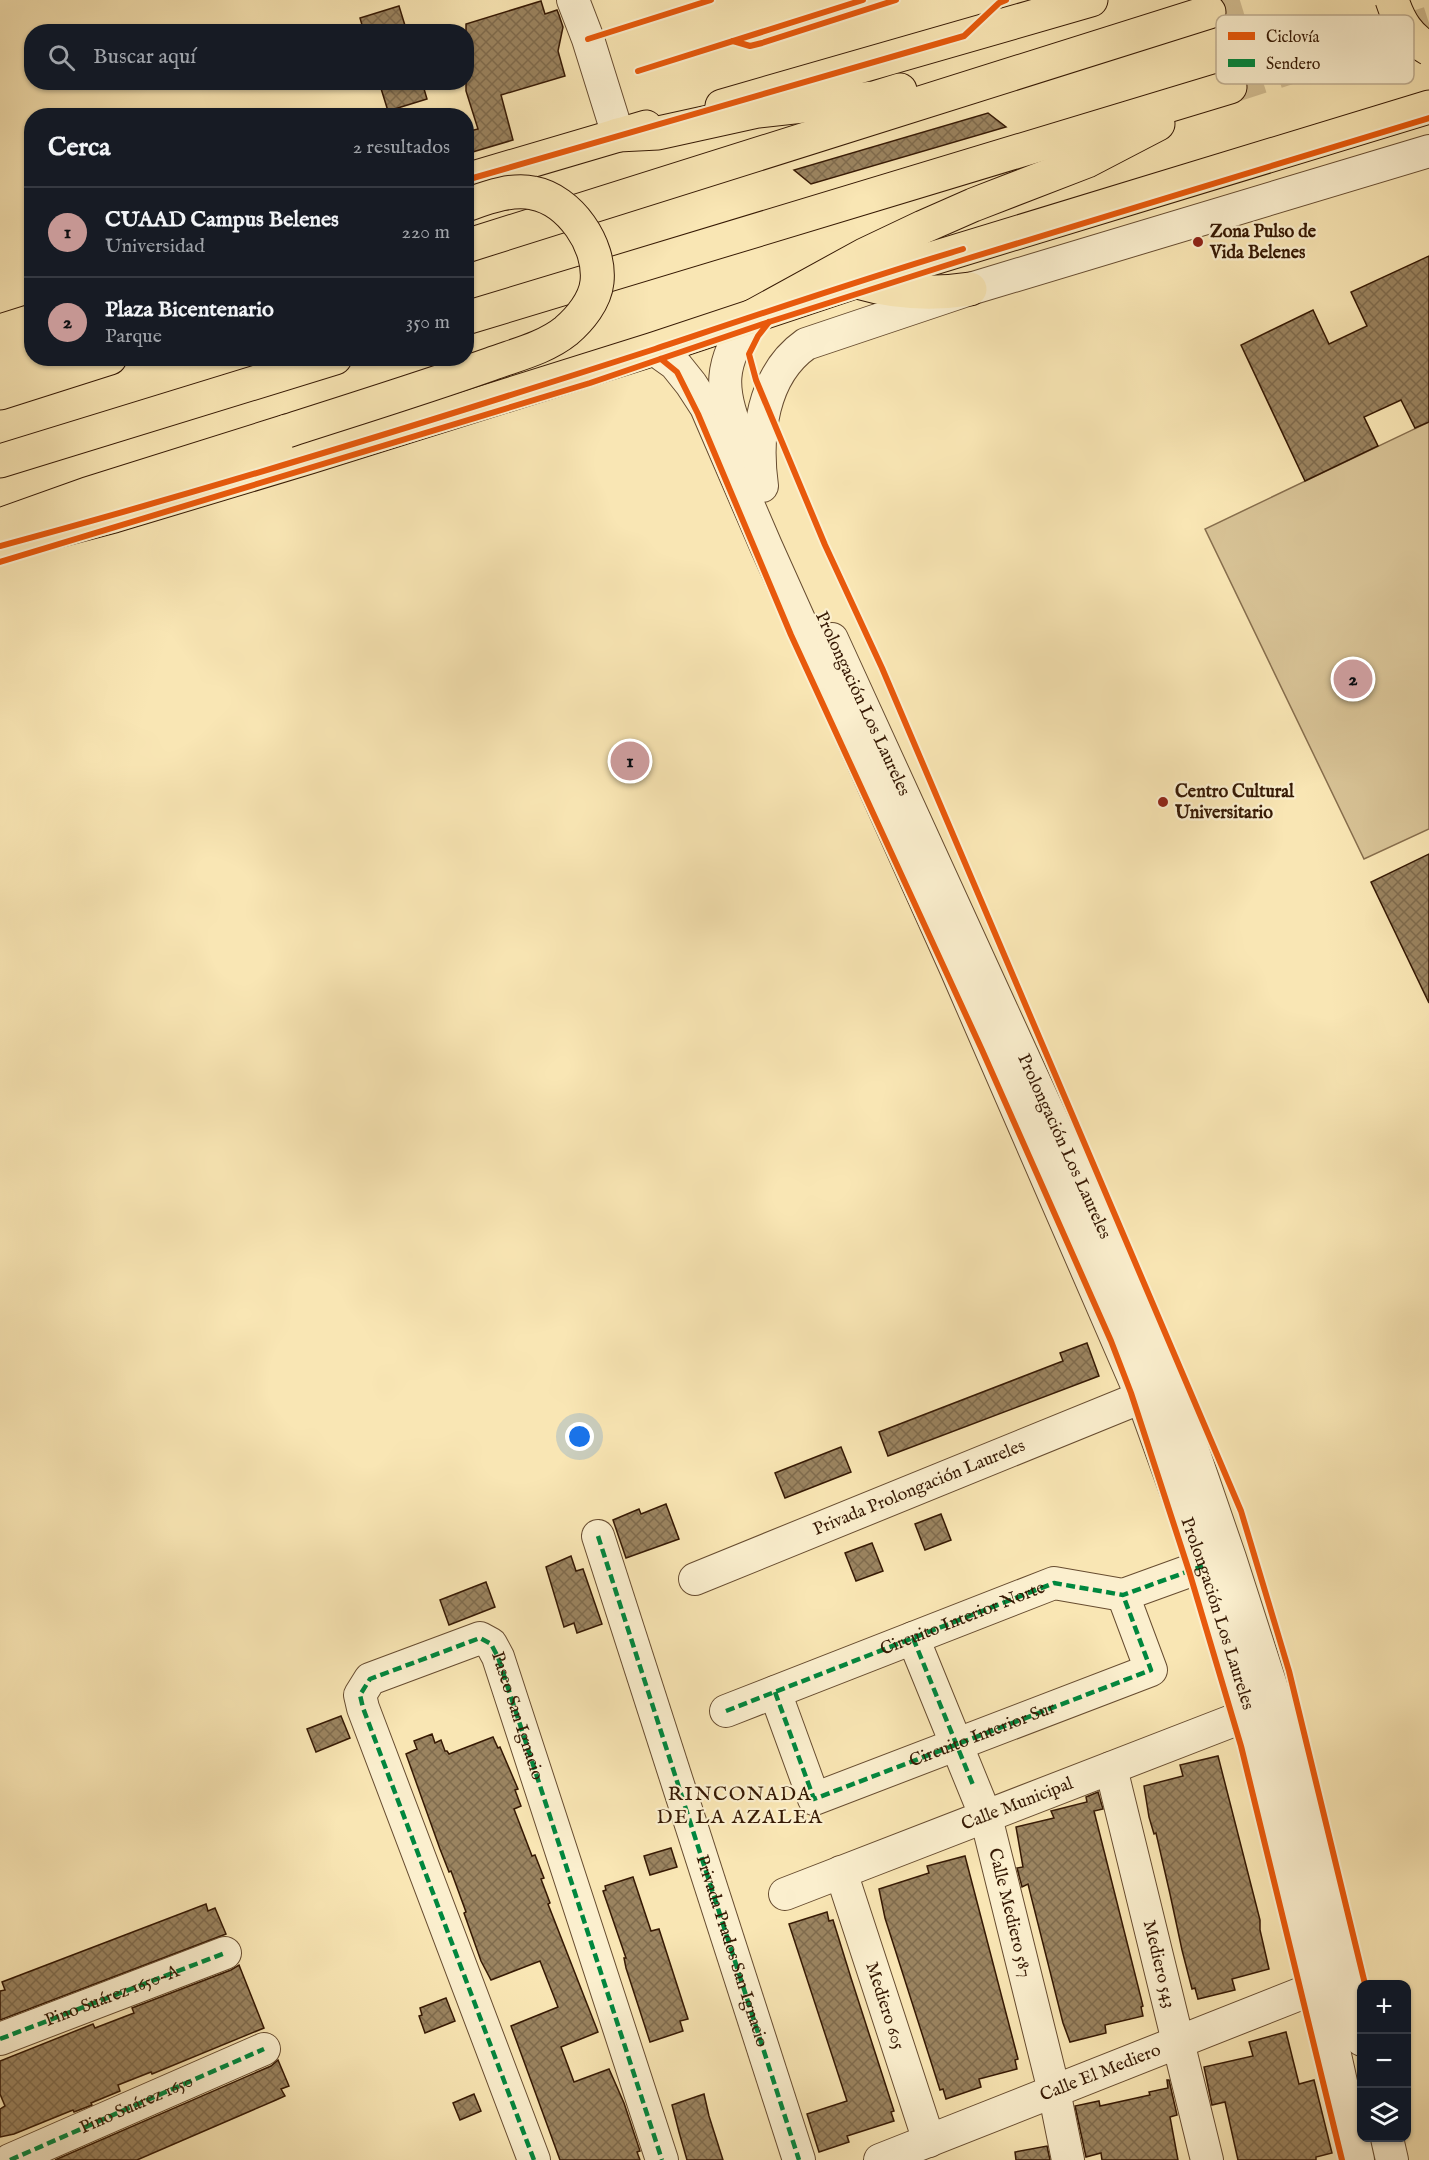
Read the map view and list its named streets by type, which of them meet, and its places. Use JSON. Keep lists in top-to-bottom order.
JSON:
{
  "streets": {
    "street": [
      "Prolongación Los Laureles",
      "Privada Prolongación Laureles",
      "Circuito Interior Norte",
      "Paseo San Ignacio",
      "Circuito Interior Sur",
      "Calle Municipal",
      "Calle Mediero 587",
      "Privada Prados San Ignacio",
      "Mediero 543",
      "Pino Suárez 1650-A",
      "Mediero 605",
      "Calle El Mediero",
      "Pino Suárez 1650"
    ]
  },
  "crossings": [
    ["Prolongación Los Laureles", "Privada Prolongación Laureles"],
    ["Prolongación Los Laureles", "Calle Municipal"],
    ["Prolongación Los Laureles", "Calle El Mediero"],
    ["Circuito Interior Norte", "Circuito Interior Sur"],
    ["Circuito Interior Norte", "Calle Mediero 587"],
    ["Circuito Interior Sur", "Calle Mediero 587"],
    ["Calle Municipal", "Calle Mediero 587"],
    ["Calle Municipal", "Mediero 543"],
    ["Calle Municipal", "Mediero 605"],
    ["Calle Mediero 587", "Calle El Mediero"],
    ["Mediero 543", "Calle El Mediero"],
    ["Mediero 605", "Calle El Mediero"]
  ],
  "districts": ["RINCONADA DE LA AZALEA"],
  "places": ["Zona Pulso de Vida Belenes", "Centro Cultural Universitario"],
  "legend": ["Ciclovía", "Sendero"],
  "page": {
    "search": "Buscar aquí",
    "heading": ["Cerca", "2 resultados"],
    "list": [
      {
        "mark": "1",
        "name": "CUAAD Campus Belenes",
        "note": "Universidad",
        "value": "220 m"
      },
      {
        "mark": "2",
        "name": "Plaza Bicentenario",
        "note": "Parque",
        "value": "350 m"
      }
    ],
    "pins": ["2", "1"],
    "map_buttons": ["+", "−"]
  }
}
